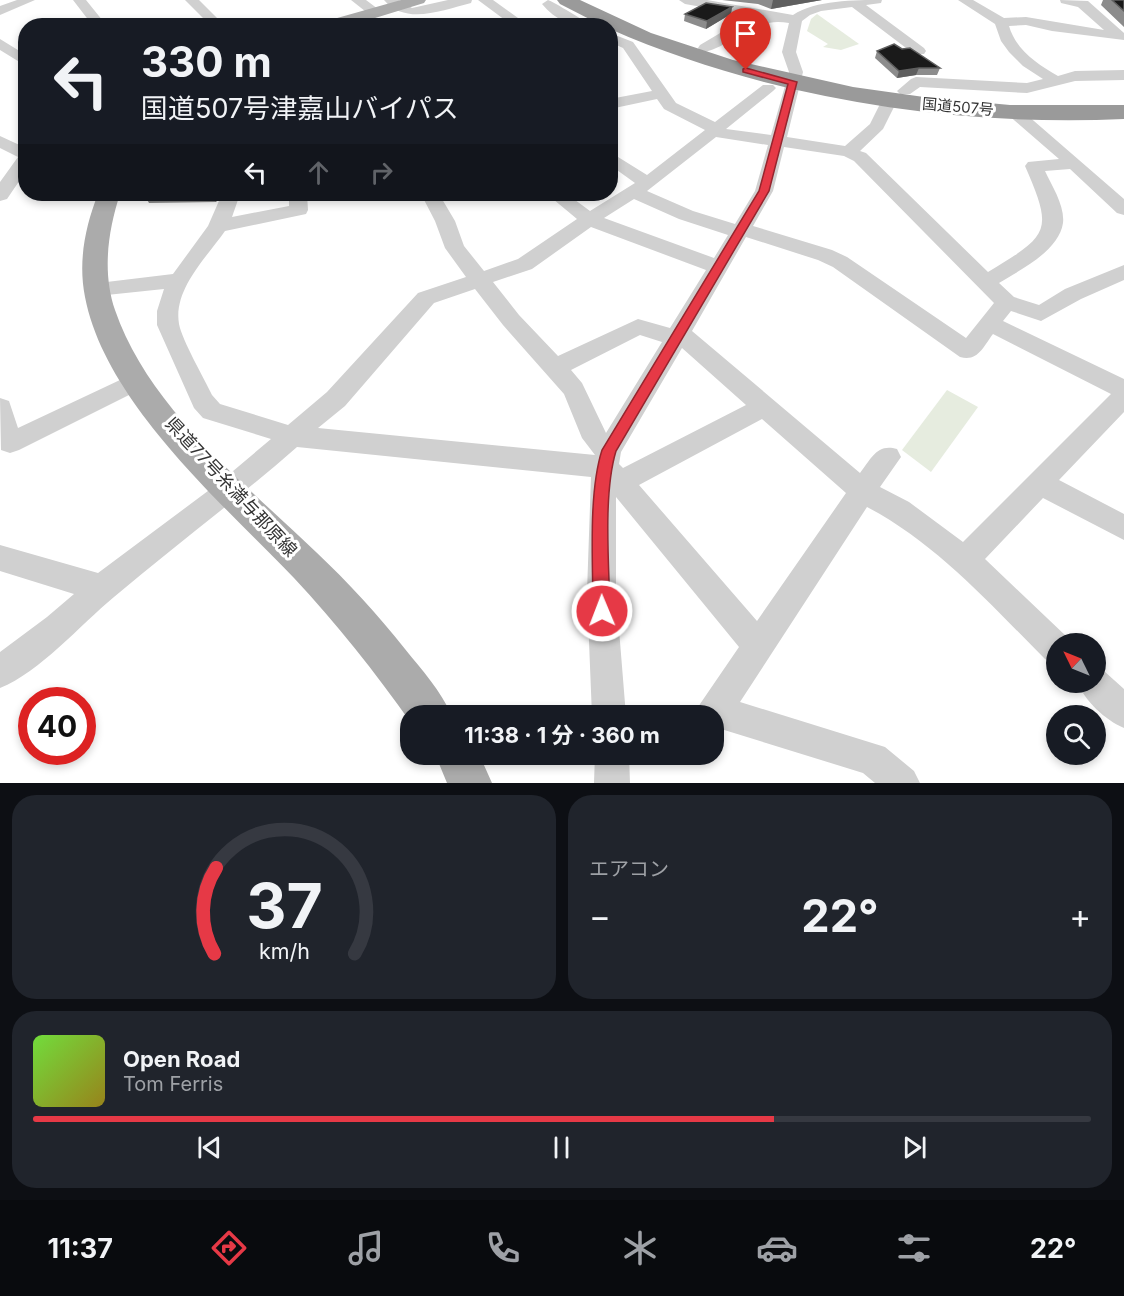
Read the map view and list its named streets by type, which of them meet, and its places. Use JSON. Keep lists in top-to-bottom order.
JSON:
{
  "streets": {
    "highway": ["国道507号"],
    "main road": ["県道77号糸満与那原線"]
  },
  "north": "top left",
  "page": {
    "turn": ["330 m", "国道507号津嘉山バイパス"],
    "limit": "40",
    "trip": "11:38 · 1 分 · 360 m",
    "tile": "エアコン",
    "heat": ["−", "22°", "+"],
    "song": ["Open Road", "Tom Ferris"],
    "tabs": ["11:37", "22°"],
    "gauge": ["37", "km/h"]
  }
}
